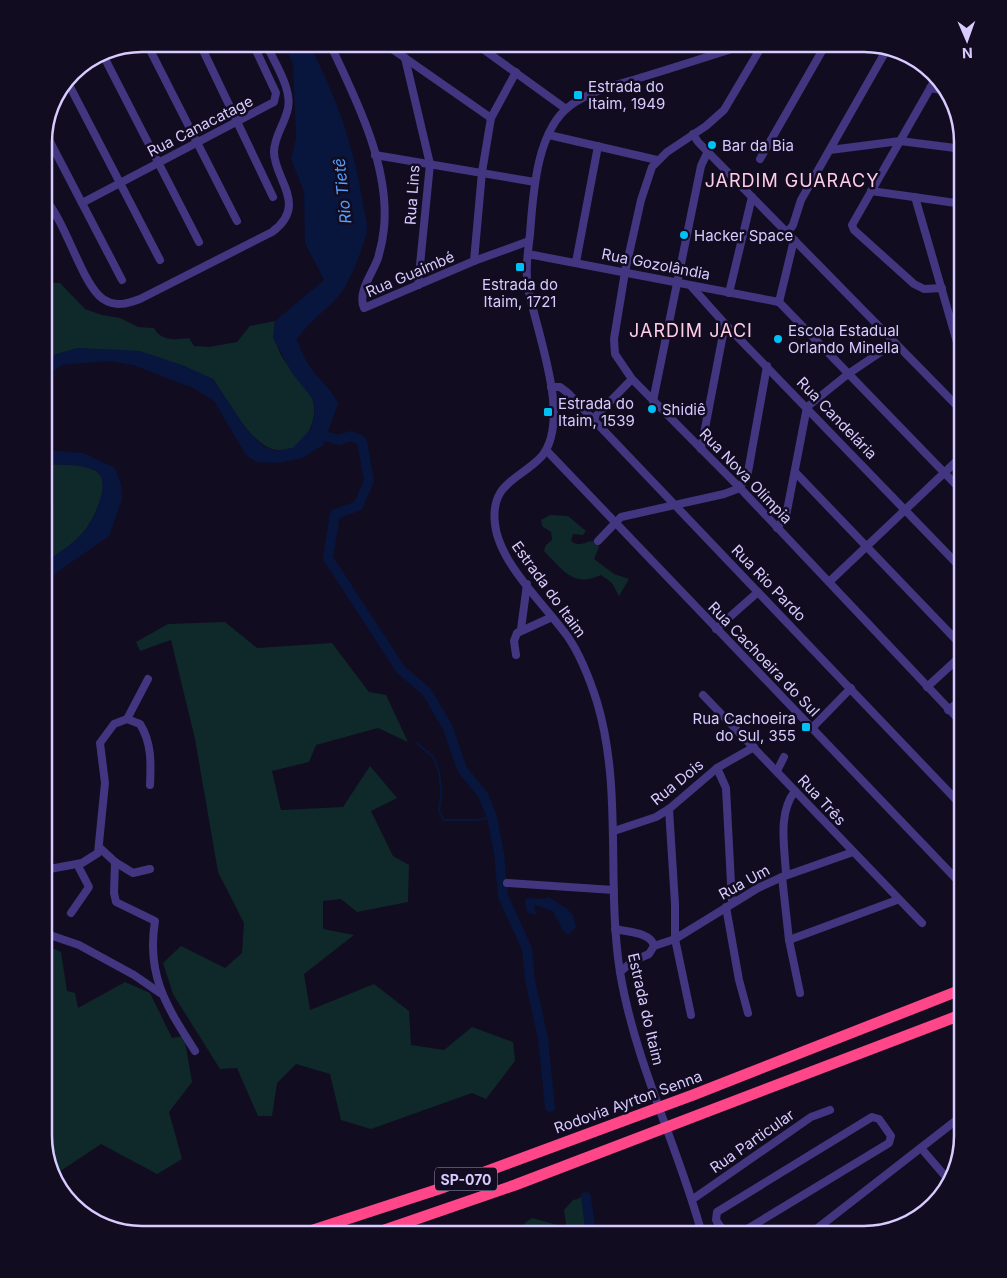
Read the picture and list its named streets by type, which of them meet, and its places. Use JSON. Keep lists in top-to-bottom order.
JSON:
{
  "streets": {
    "highway": ["Rodovia Ayrton Senna", "SP-070"],
    "street": [
      "Rua Canacatage",
      "Rua Lins",
      "Rua Gozolândia",
      "Rua Guaimbé",
      "Rua Candelária",
      "Rua Nova Olímpia",
      "Rua Rio Pardo",
      "Estrada do Itaim",
      "Rua Cachoeira do Sul",
      "Rua Dois",
      "Rua Três",
      "Rua Um",
      "Rua Particular"
    ]
  },
  "crossings": [
    ["Rua Lins", "Rua Guaimbé"],
    ["Rua Gozolândia", "Rua Candelária"],
    ["Rua Gozolândia", "Rua Nova Olímpia"],
    ["Estrada do Itaim", "Rua Cachoeira do Sul"],
    ["Estrada do Itaim", "Rua Dois"],
    ["Estrada do Itaim", "Rua Um"],
    ["Estrada do Itaim", "Rua Particular"],
    ["Rua Dois", "Rua Três"],
    ["Rua Três", "Rua Um"]
  ],
  "districts": ["JARDIM GUARACY", "JARDIM JACI"],
  "water": ["Rio Tietê"],
  "places": {
    "transit": [
      "Estrada do Itaim, 1949",
      "Estrada do Itaim, 1721",
      "Estrada do Itaim, 1539",
      "Rua Cachoeira do Sul, 355"
    ],
    "other": [
      "Bar da Bia",
      "Hacker Space",
      "Escola Estadual Orlando Minella",
      "Shidiê"
    ]
  },
  "north": "bottom"
}
